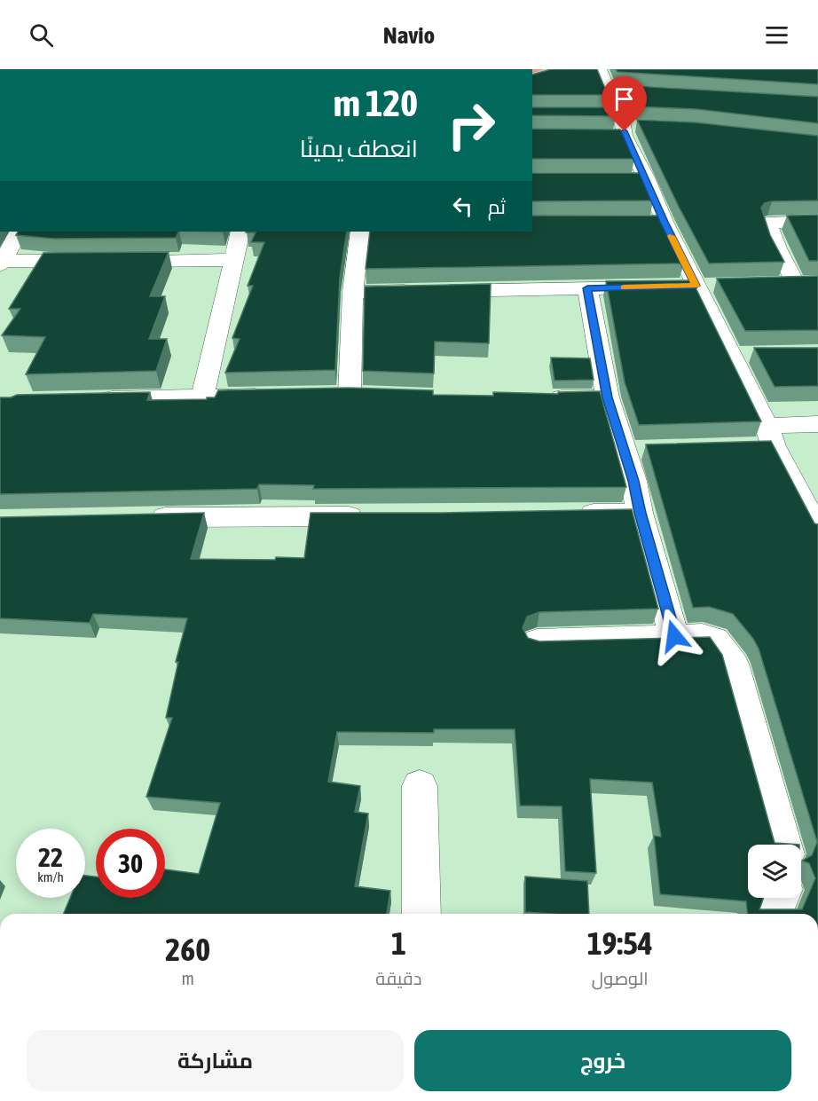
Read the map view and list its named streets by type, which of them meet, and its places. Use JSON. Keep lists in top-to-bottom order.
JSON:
{
  "page": {
    "header": "Navio",
    "turn": ["120 m", "انعطف يمينًا"],
    "then": "ثم",
    "speed": "22 km/h",
    "limit": "30",
    "eta": [
      "19:54",
      "الوصول",
      "1",
      "دقيقة",
      "260",
      "m"
    ],
    "buttons": ["خروج", "مشاركة"]
  }
}
